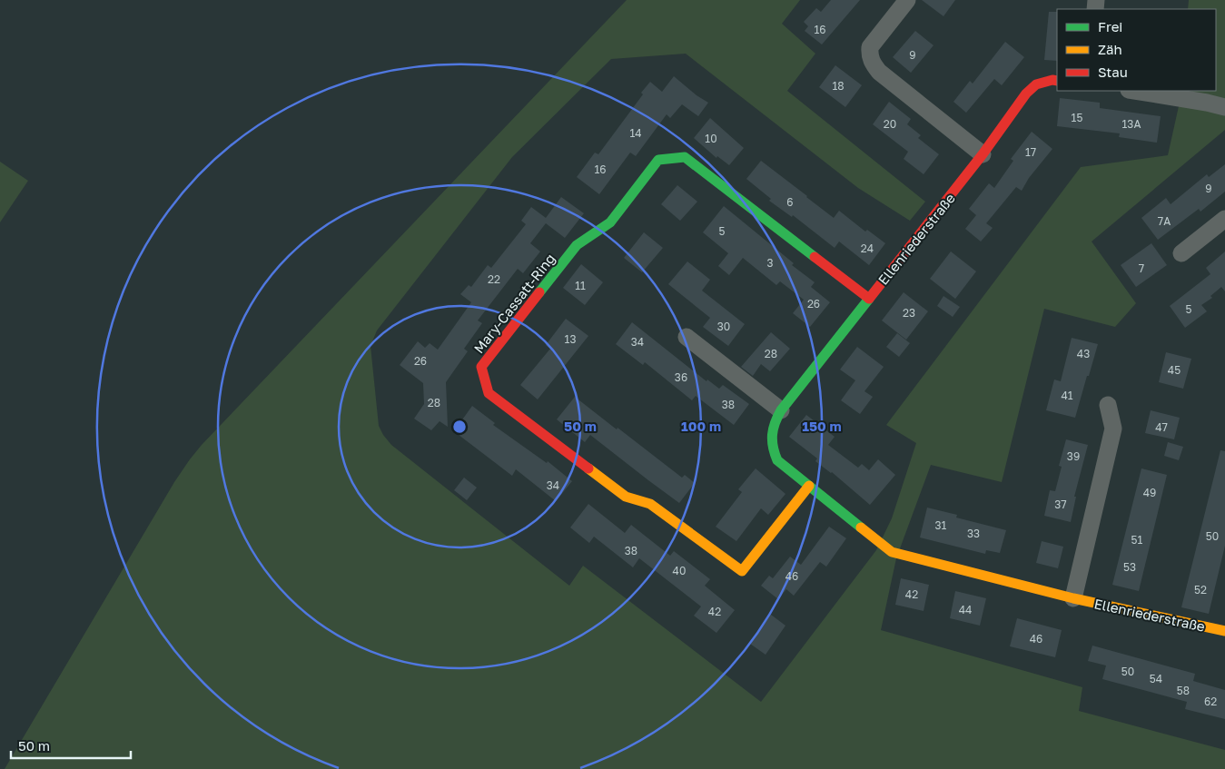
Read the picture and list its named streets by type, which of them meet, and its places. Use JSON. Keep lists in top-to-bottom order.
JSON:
{
  "streets": {
    "street": ["Ellenriederstraße", "Mary-Cassatt-Ring"]
  },
  "crossings": [
    ["Ellenriederstraße", "Mary-Cassatt-Ring"]
  ],
  "house_numbers": [
    "16",
    "9",
    "18",
    "15",
    "20",
    "13A",
    "14",
    "10",
    "17",
    "16",
    "9",
    "6",
    "7A",
    "5",
    "24",
    "3",
    "7",
    "22",
    "11",
    "26",
    "5",
    "23",
    "30",
    "13",
    "34",
    "28",
    "43",
    "26",
    "45",
    "36",
    "41",
    "28",
    "38",
    "47",
    "39",
    "34",
    "49",
    "37",
    "31",
    "33",
    "50",
    "51",
    "38",
    "53",
    "40",
    "46",
    "52",
    "42",
    "44",
    "42",
    "46",
    "50",
    "54",
    "58",
    "62"
  ],
  "legend": ["Frei", "Zäh", "Stau"],
  "scale_bar": "50 m",
  "rings": ["50 m", "100 m", "150 m"]
}
